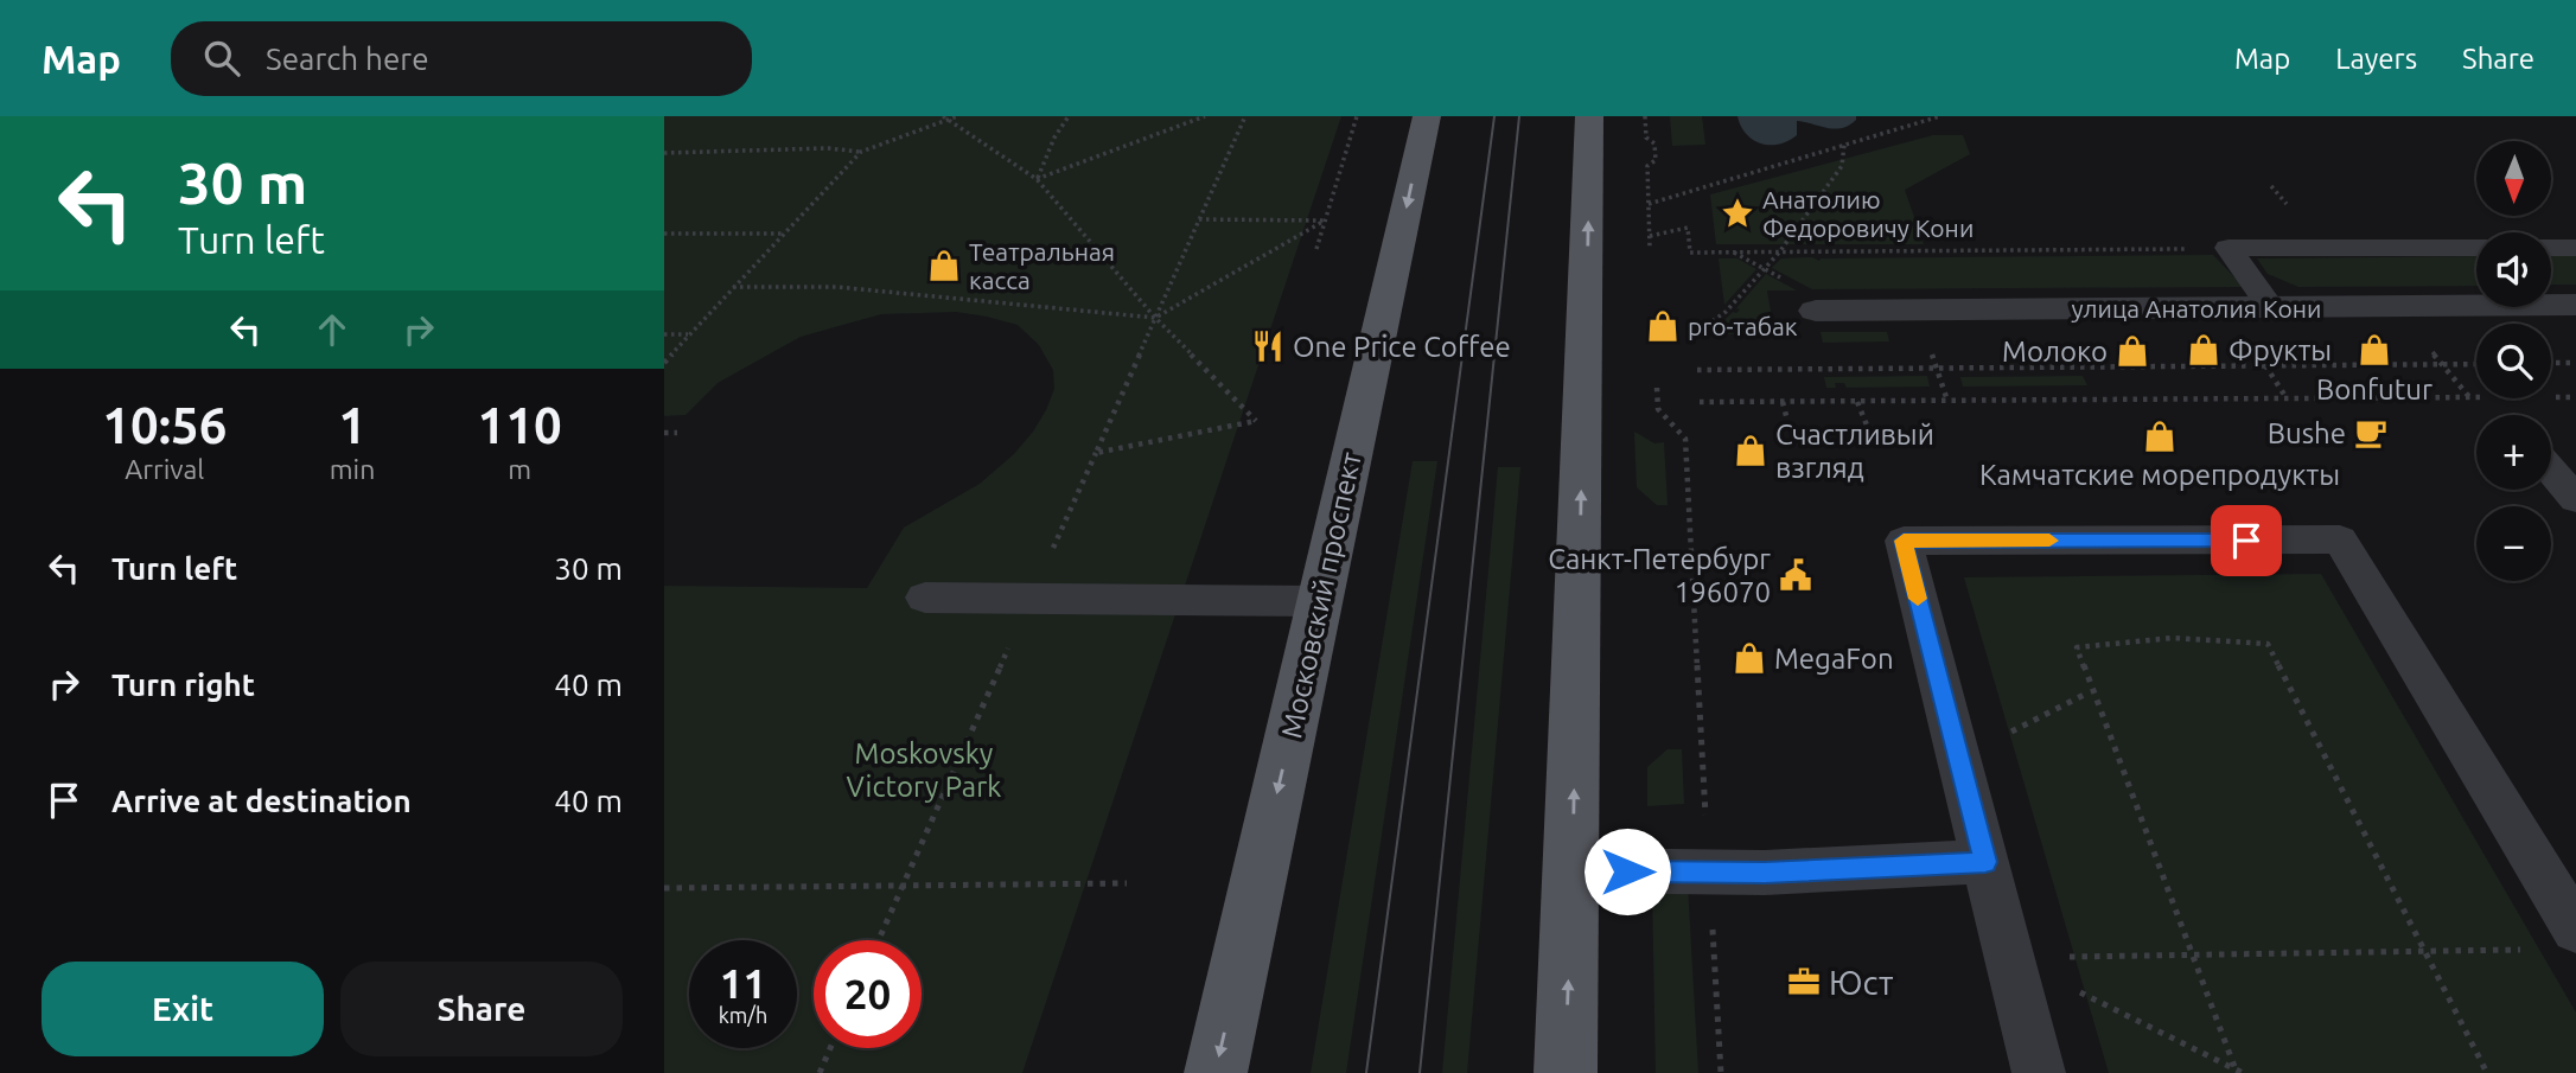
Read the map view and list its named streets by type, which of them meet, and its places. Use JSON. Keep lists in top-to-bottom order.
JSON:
{
  "streets": {
    "main road": ["Московский проспект"],
    "street": ["улица Анатолия Кони"]
  },
  "parks": ["Moskovsky Victory Park"],
  "places": {
    "place": ["Анатолию Федоровичу Кони"],
    "shop": [
      "Театральная касса",
      "pro-табак",
      "Фрукты",
      "Bonfutur",
      "Молоко",
      "Камчатские мoрепродукты",
      "Счастливый взгляд",
      "MegaFon"
    ],
    "restaurant": ["One Price Coffee"],
    "cafe": ["Bushe"],
    "public building": ["Санкт-Петербург 196070"],
    "office": ["Юст"]
  },
  "north": "bottom",
  "page": {
    "header": "Map",
    "search": "Search here",
    "nav": ["Map", "Layers", "Share"],
    "turn": ["30 m", "Turn left"],
    "map_buttons": ["+", "−"],
    "eta": [
      "10:56",
      "Arrival",
      "1",
      "min",
      "110",
      "m"
    ],
    "list": [
      {
        "name": "Turn left",
        "value": "30 m"
      },
      {
        "name": "Turn right",
        "value": "40 m"
      },
      {
        "name": "Arrive at destination",
        "value": "40 m"
      }
    ],
    "speed": "11 km/h",
    "limit": "20",
    "buttons": ["Exit", "Share"]
  }
}
